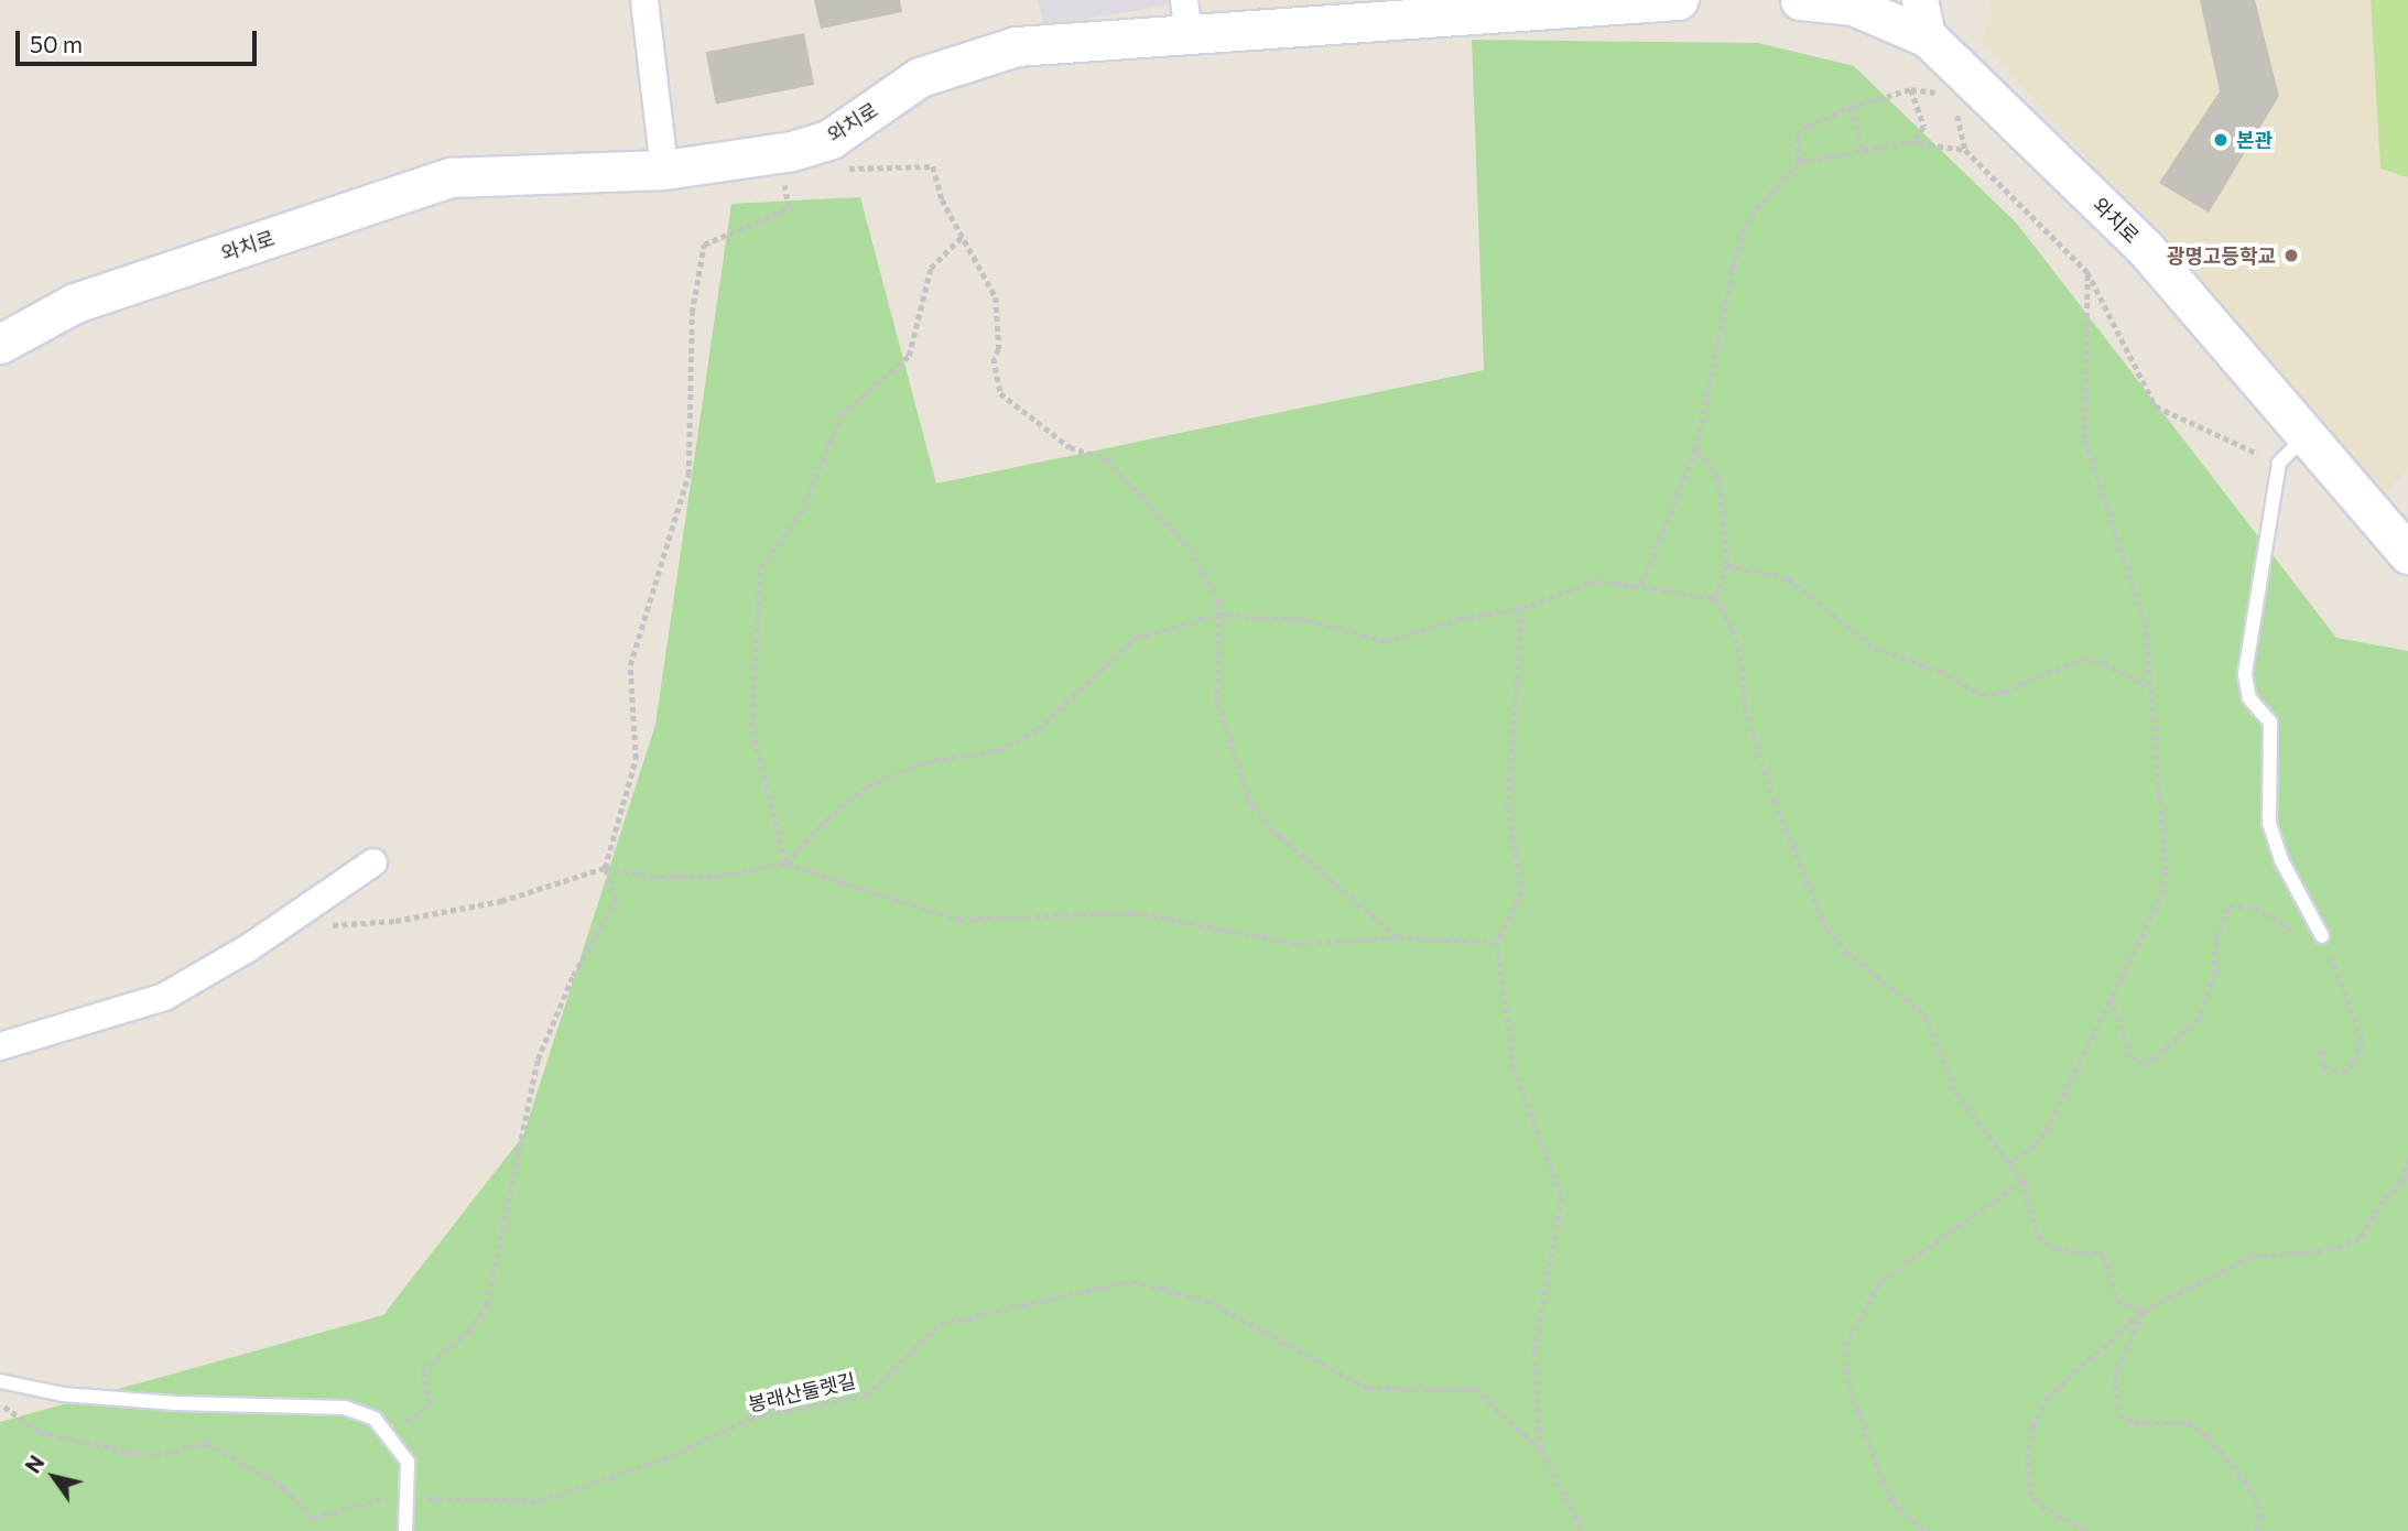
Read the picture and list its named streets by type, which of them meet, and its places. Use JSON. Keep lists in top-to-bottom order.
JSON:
{
  "streets": {
    "main road": ["와치로"],
    "path": ["봉래산둘렛길"]
  },
  "places": ["본관", "광명고등학교"],
  "scale_bar": "50 m",
  "north": "top left"
}
